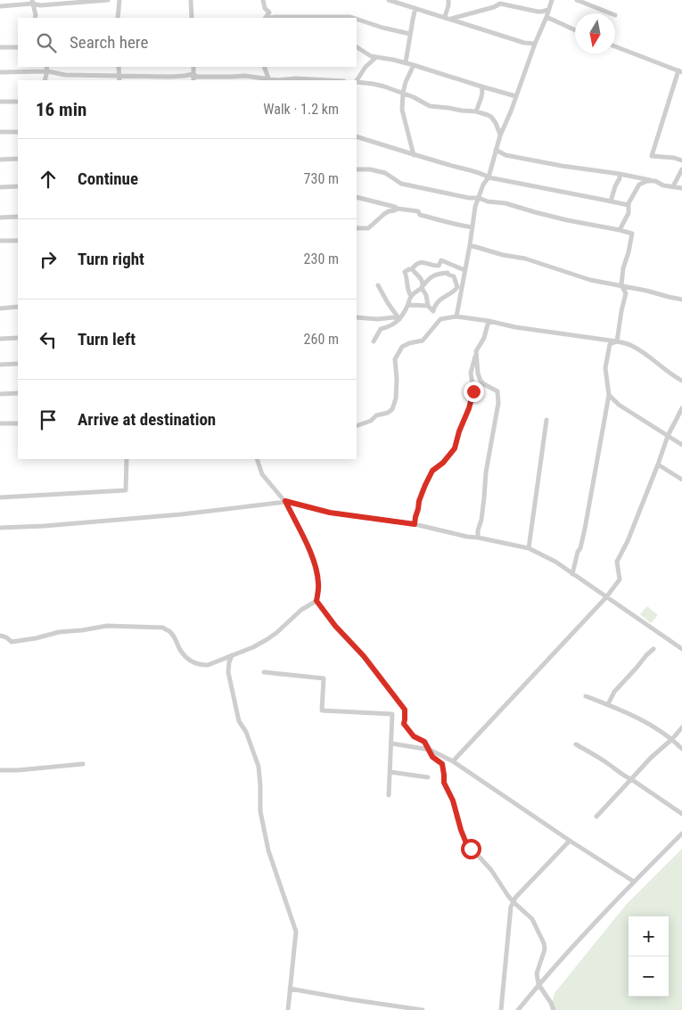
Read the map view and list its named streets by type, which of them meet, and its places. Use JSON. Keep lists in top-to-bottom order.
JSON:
{
  "north": "bottom",
  "page": {
    "search": "Search here",
    "heading": ["16 min", "Walk · 1.2 km"],
    "list": [
      ["Continue", "730 m"],
      ["Turn right", "230 m"],
      ["Turn left", "260 m"],
      "Arrive at destination"
    ],
    "map_buttons": ["+", "−"]
  }
}
